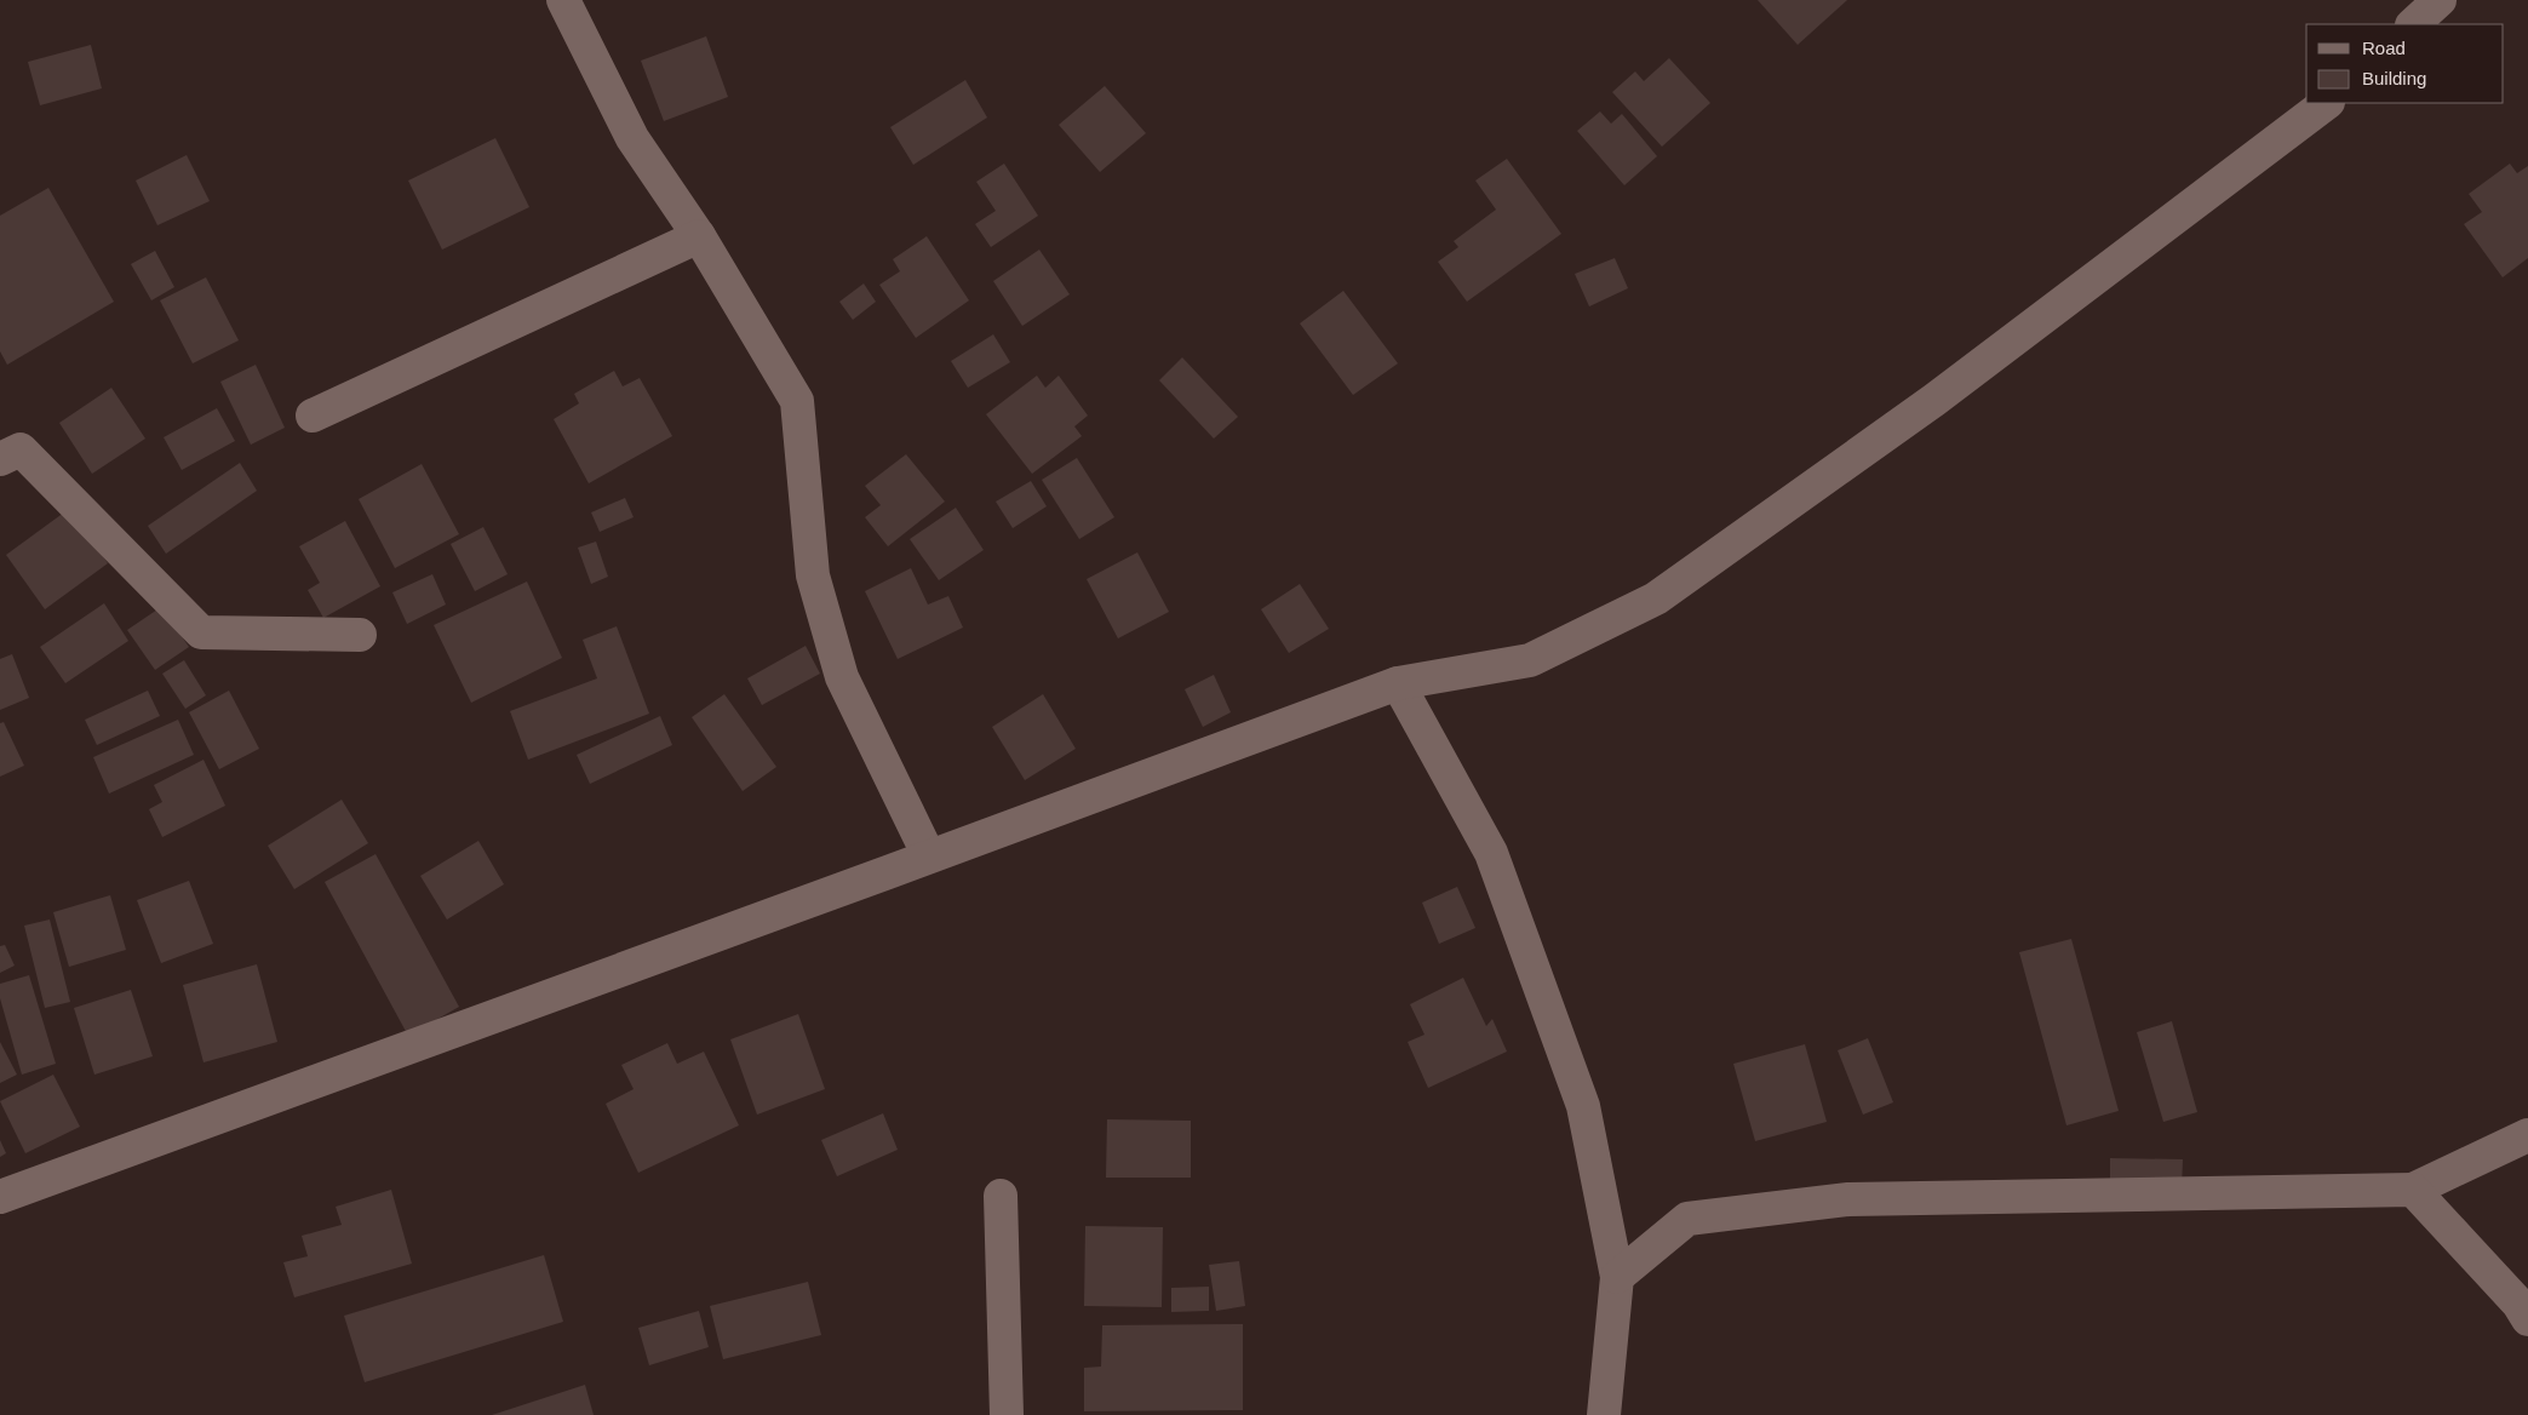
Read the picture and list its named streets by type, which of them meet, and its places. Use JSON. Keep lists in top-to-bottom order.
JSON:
{
  "legend": ["Road", "Building"]
}
